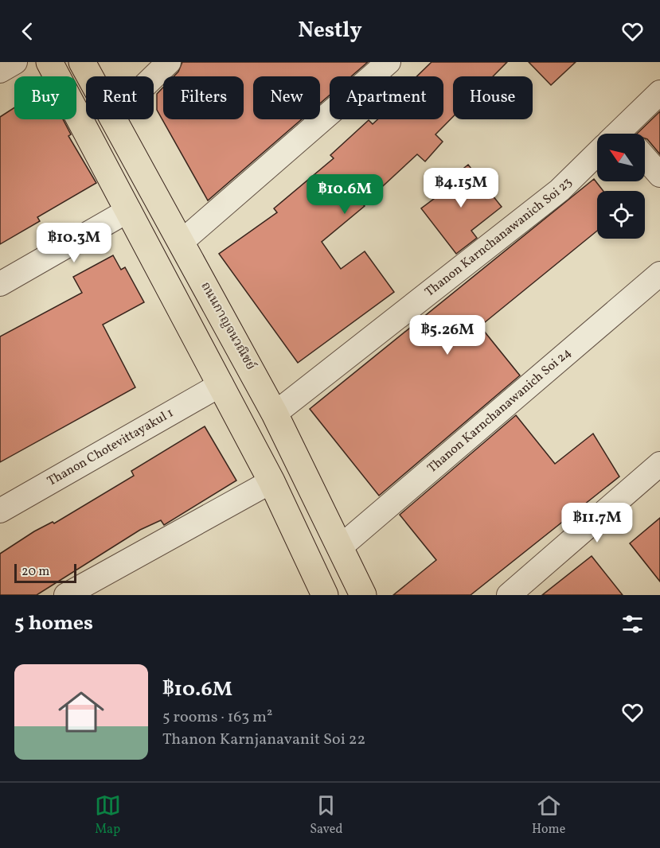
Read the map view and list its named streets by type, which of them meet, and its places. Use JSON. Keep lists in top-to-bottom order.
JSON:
{
  "streets": {
    "main road": ["ถนนกาญจนวณิชย์"],
    "street": ["Thanon Karnchanawanich Soi 23", "Thanon Karnchanawanich Soi 24", "Thanon Chotevittayakul 1"]
  },
  "crossings": [
    ["Thanon Karnchanawanich Soi 23", "ถนนกาญจนวณิชย์"],
    ["ถนนกาญจนวณิชย์", "Thanon Karnchanawanich Soi 24"]
  ],
  "scale_bar": "20 m",
  "north": "top left",
  "page": {
    "header": "Nestly",
    "chip": [
      "Buy",
      "Rent",
      "Filters",
      "New",
      "Apartment",
      "House"
    ],
    "price": [
      "฿4.15M",
      "฿10.6M",
      "฿10.3M",
      "฿5.26M",
      "฿11.7M"
    ],
    "scale": "20 m",
    "heading": "5 homes",
    "list": [
      {
        "name": "฿10.6M",
        "note": "5 rooms · 163 m² · Thanon Karnjanavanit Soi 22"
      }
    ],
    "tabs": ["Map", "Saved", "Home"]
  }
}
